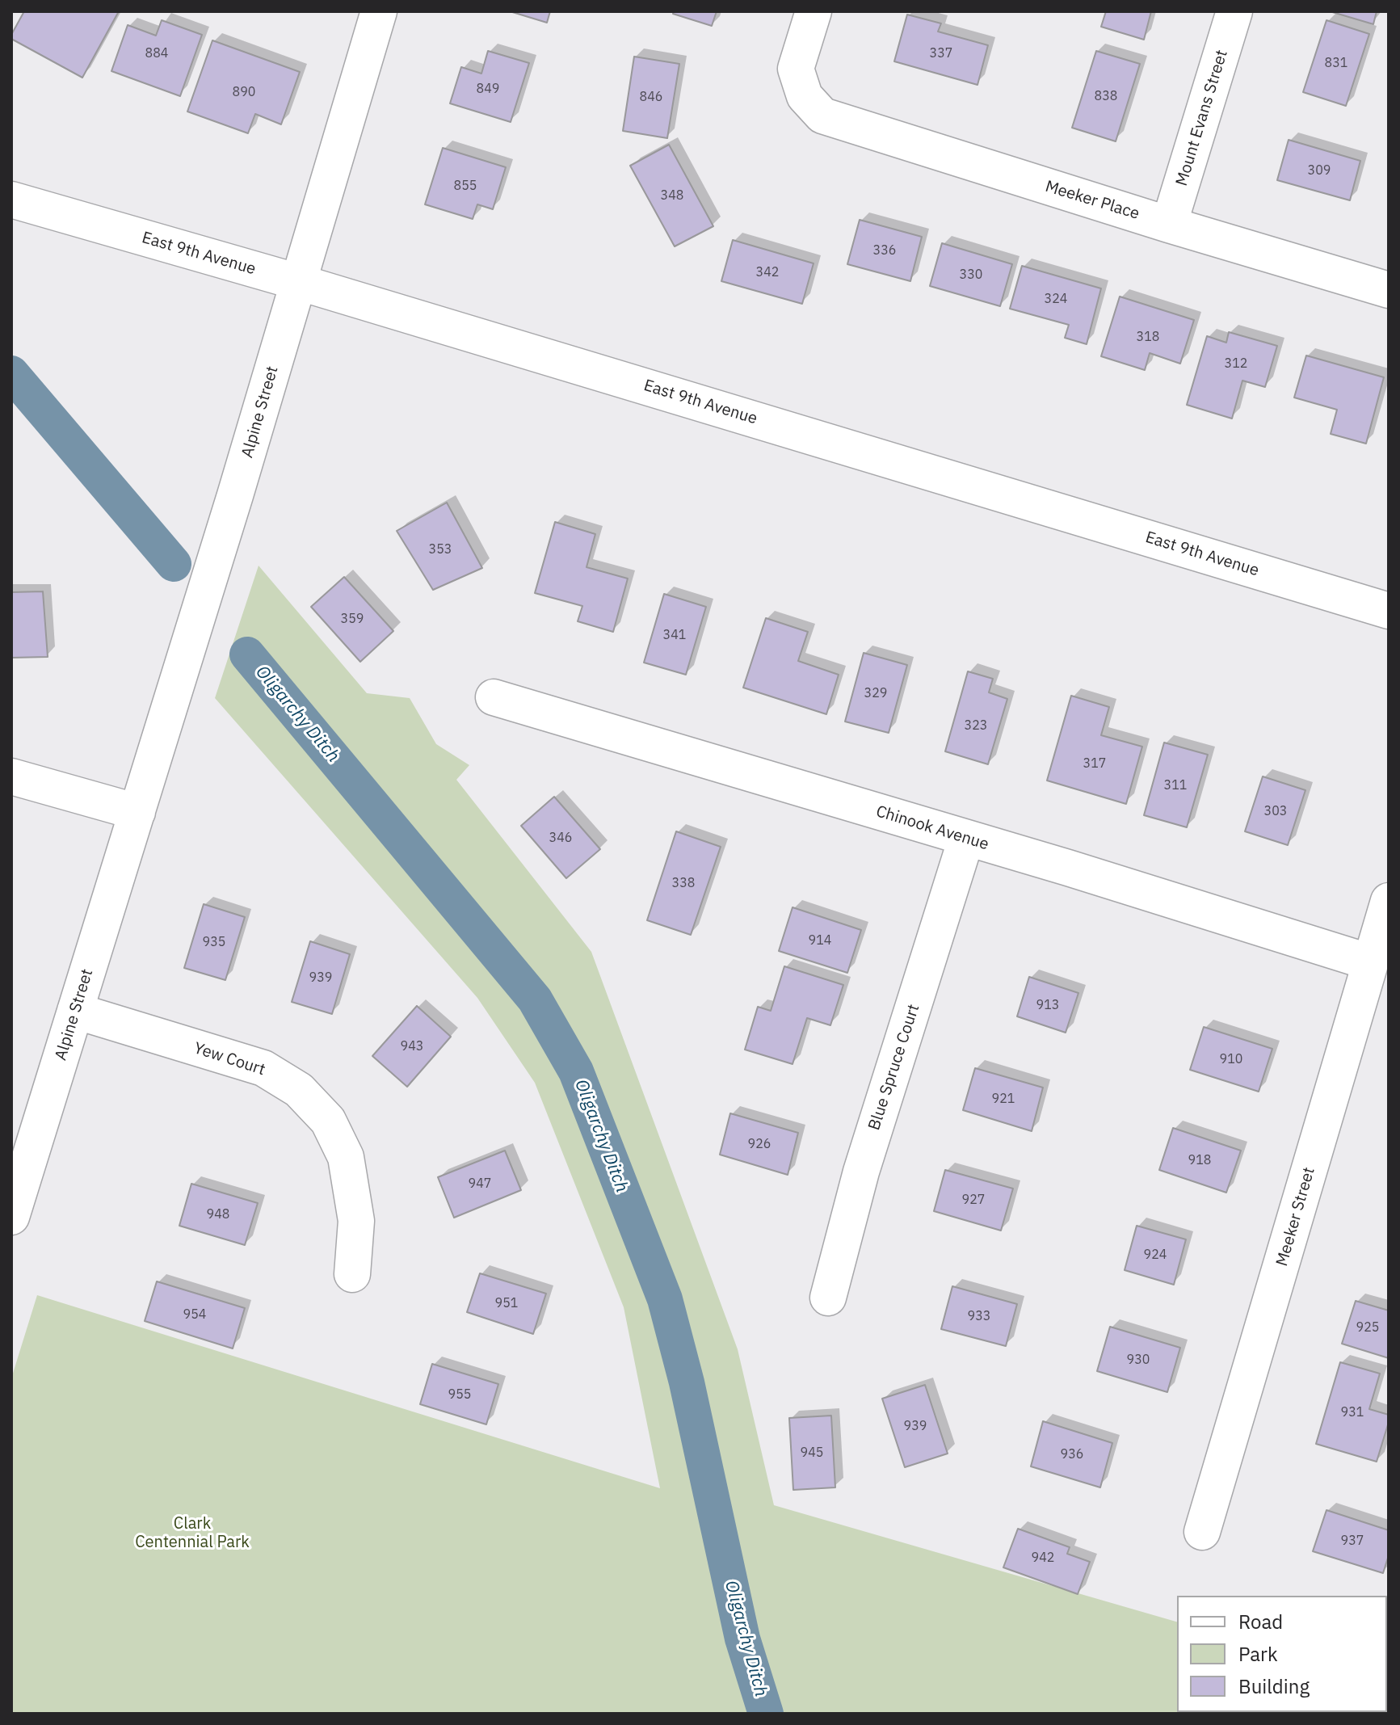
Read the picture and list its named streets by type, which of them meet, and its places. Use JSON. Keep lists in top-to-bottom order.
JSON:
{
  "streets": {
    "street": [
      "Mount Evans Street",
      "Meeker Place",
      "East 9th Avenue",
      "Alpine Street",
      "Chinook Avenue",
      "Yew Court",
      "Blue Spruce Court",
      "Meeker Street"
    ]
  },
  "crossings": [
    ["Mount Evans Street", "Meeker Place"],
    ["East 9th Avenue", "Alpine Street"],
    ["Alpine Street", "Yew Court"],
    ["Chinook Avenue", "Blue Spruce Court"],
    ["Chinook Avenue", "Meeker Street"]
  ],
  "water": ["Oligarchy Ditch"],
  "parks": ["Clark Centennial Park"],
  "house_numbers": [
    "884",
    "337",
    "831",
    "849",
    "890",
    "838",
    "846",
    "309",
    "855",
    "348",
    "336",
    "342",
    "330",
    "324",
    "318",
    "312",
    "353",
    "359",
    "341",
    "329",
    "323",
    "317",
    "311",
    "303",
    "346",
    "338",
    "914",
    "935",
    "939",
    "913",
    "943",
    "910",
    "921",
    "926",
    "918",
    "947",
    "927",
    "948",
    "924",
    "951",
    "954",
    "933",
    "925",
    "930",
    "955",
    "931",
    "939",
    "945",
    "936",
    "937",
    "942"
  ],
  "legend": ["Road", "Park", "Building"]
}
